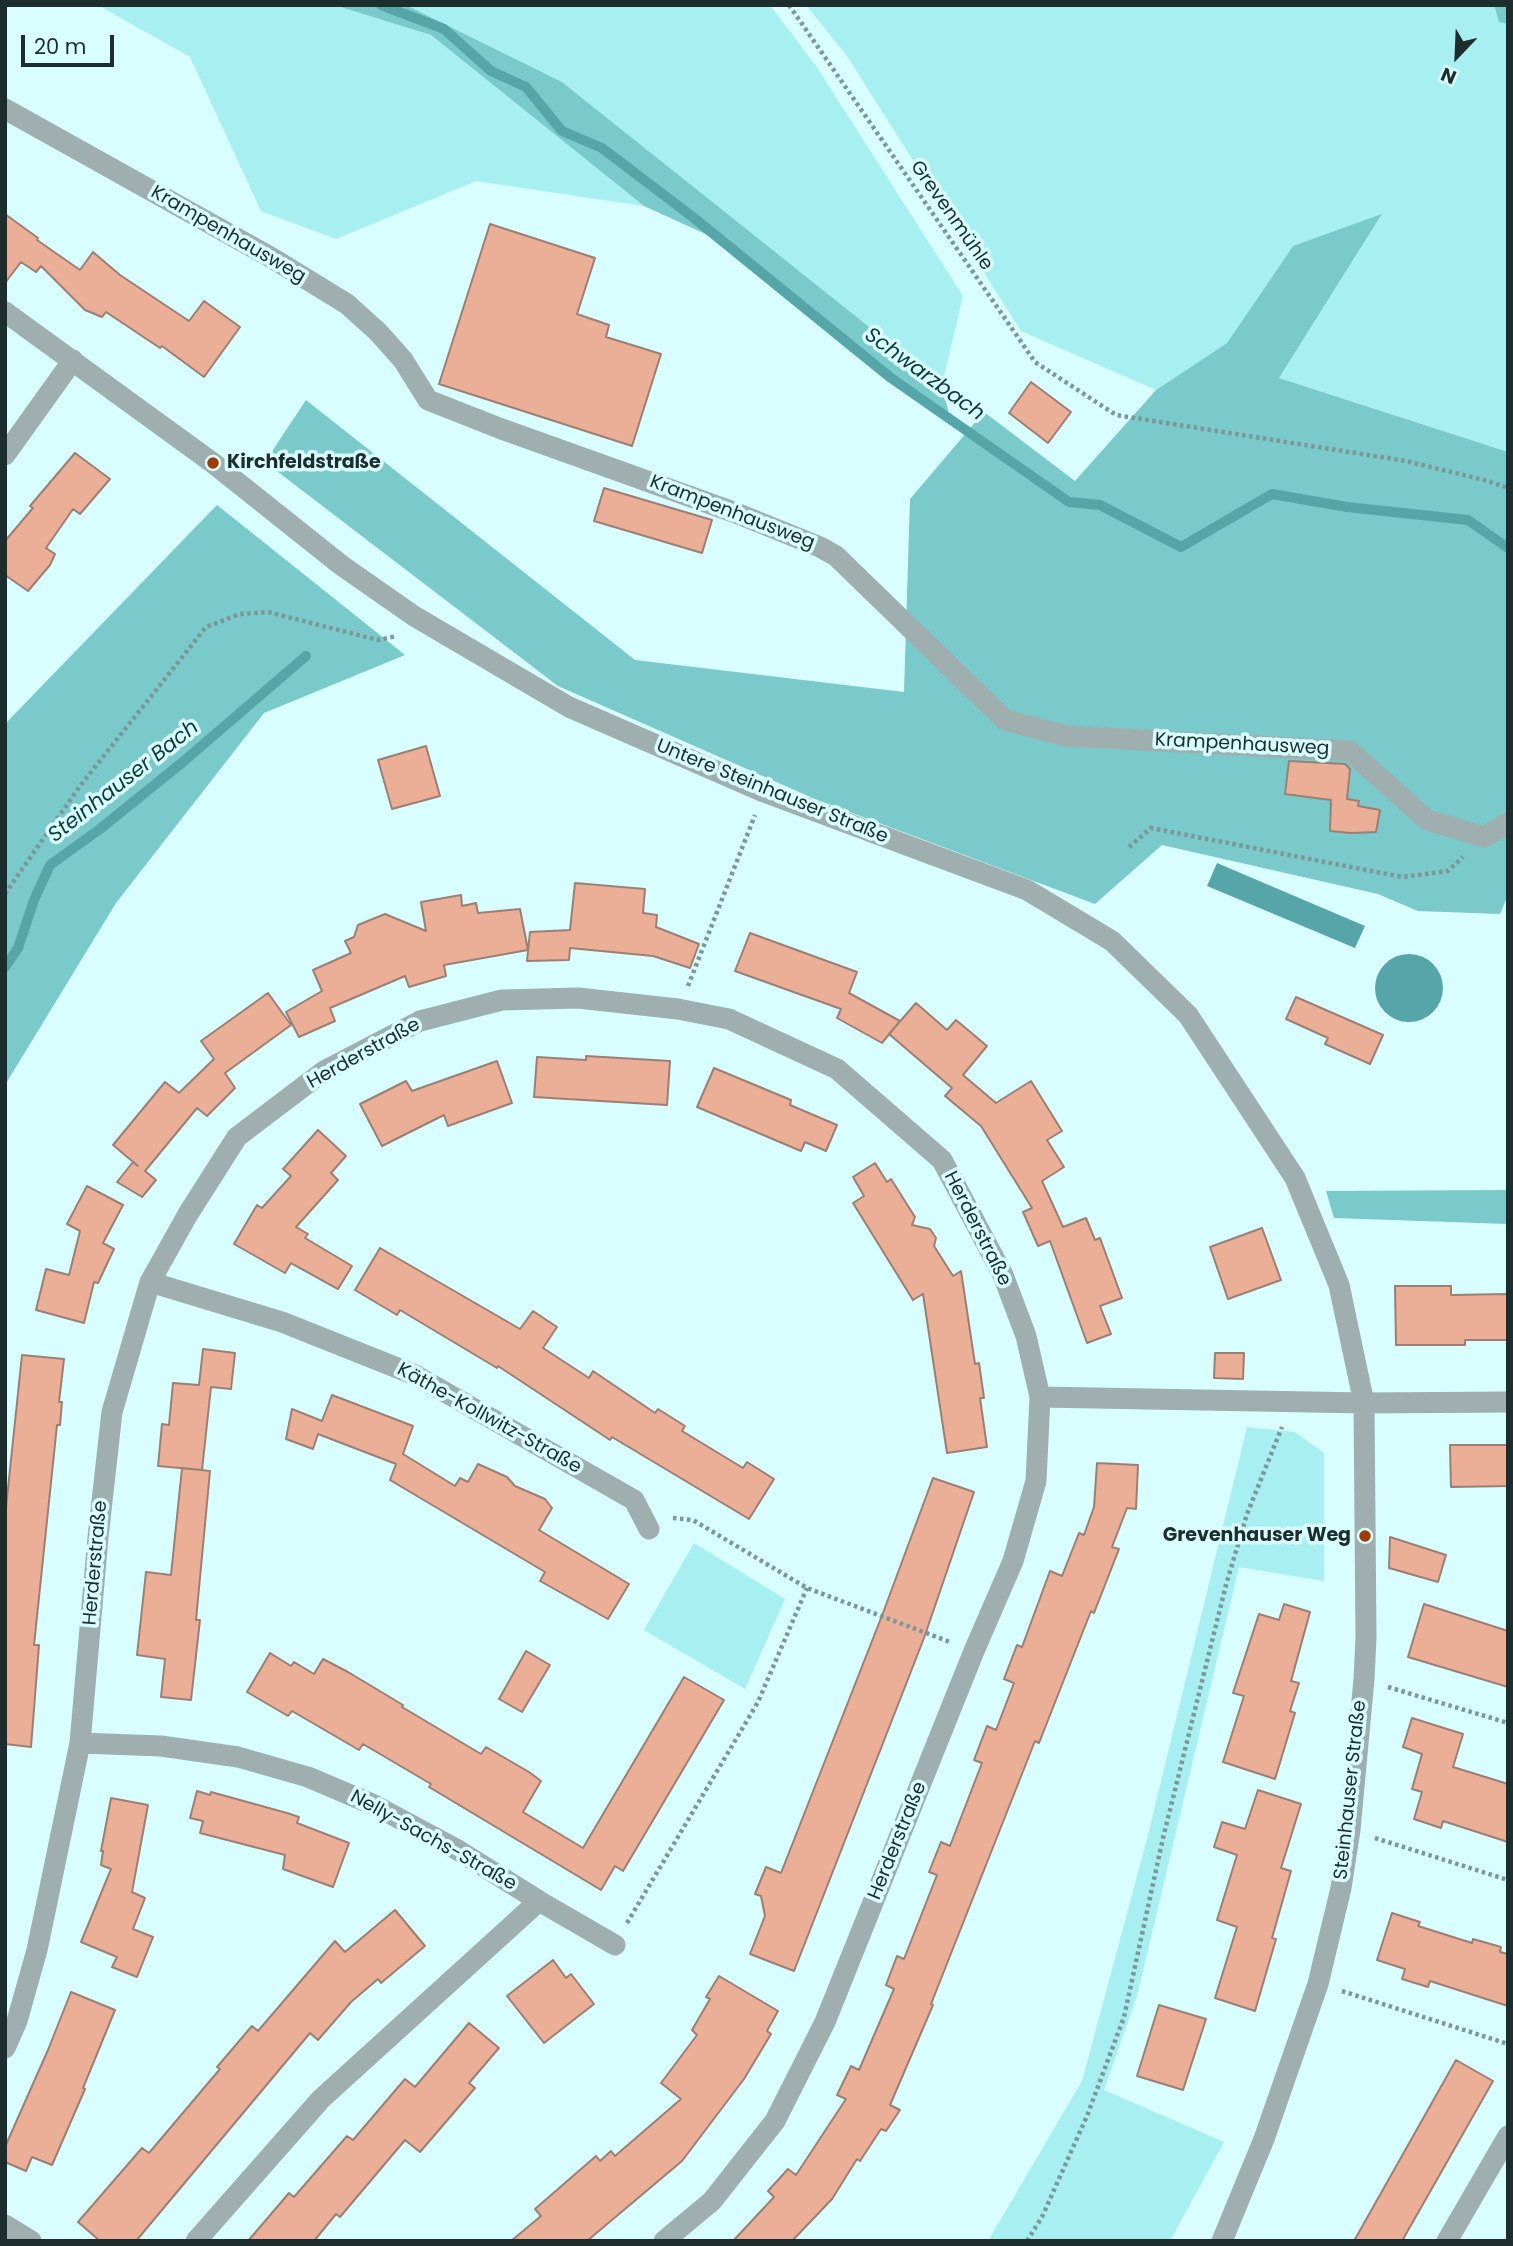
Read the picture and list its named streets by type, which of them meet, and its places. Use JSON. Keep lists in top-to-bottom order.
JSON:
{
  "streets": {
    "street": [
      "Krampenhausweg",
      "Untere Steinhauser Straße",
      "Herderstraße",
      "Käthe-Kollwitz-Straße",
      "Steinhauser Straße",
      "Nelly-Sachs-Straße"
    ],
    "path": ["Grevenmühle"]
  },
  "crossings": [
    ["Untere Steinhauser Straße", "Steinhauser Straße"],
    ["Herderstraße", "Käthe-Kollwitz-Straße"],
    ["Herderstraße", "Nelly-Sachs-Straße"]
  ],
  "water": ["Schwarzbach", "Steinhauser Bach"],
  "places": ["Kirchfeldstraße", "Grevenhauser Weg"],
  "scale_bar": "20 m",
  "north": "bottom left"
}
